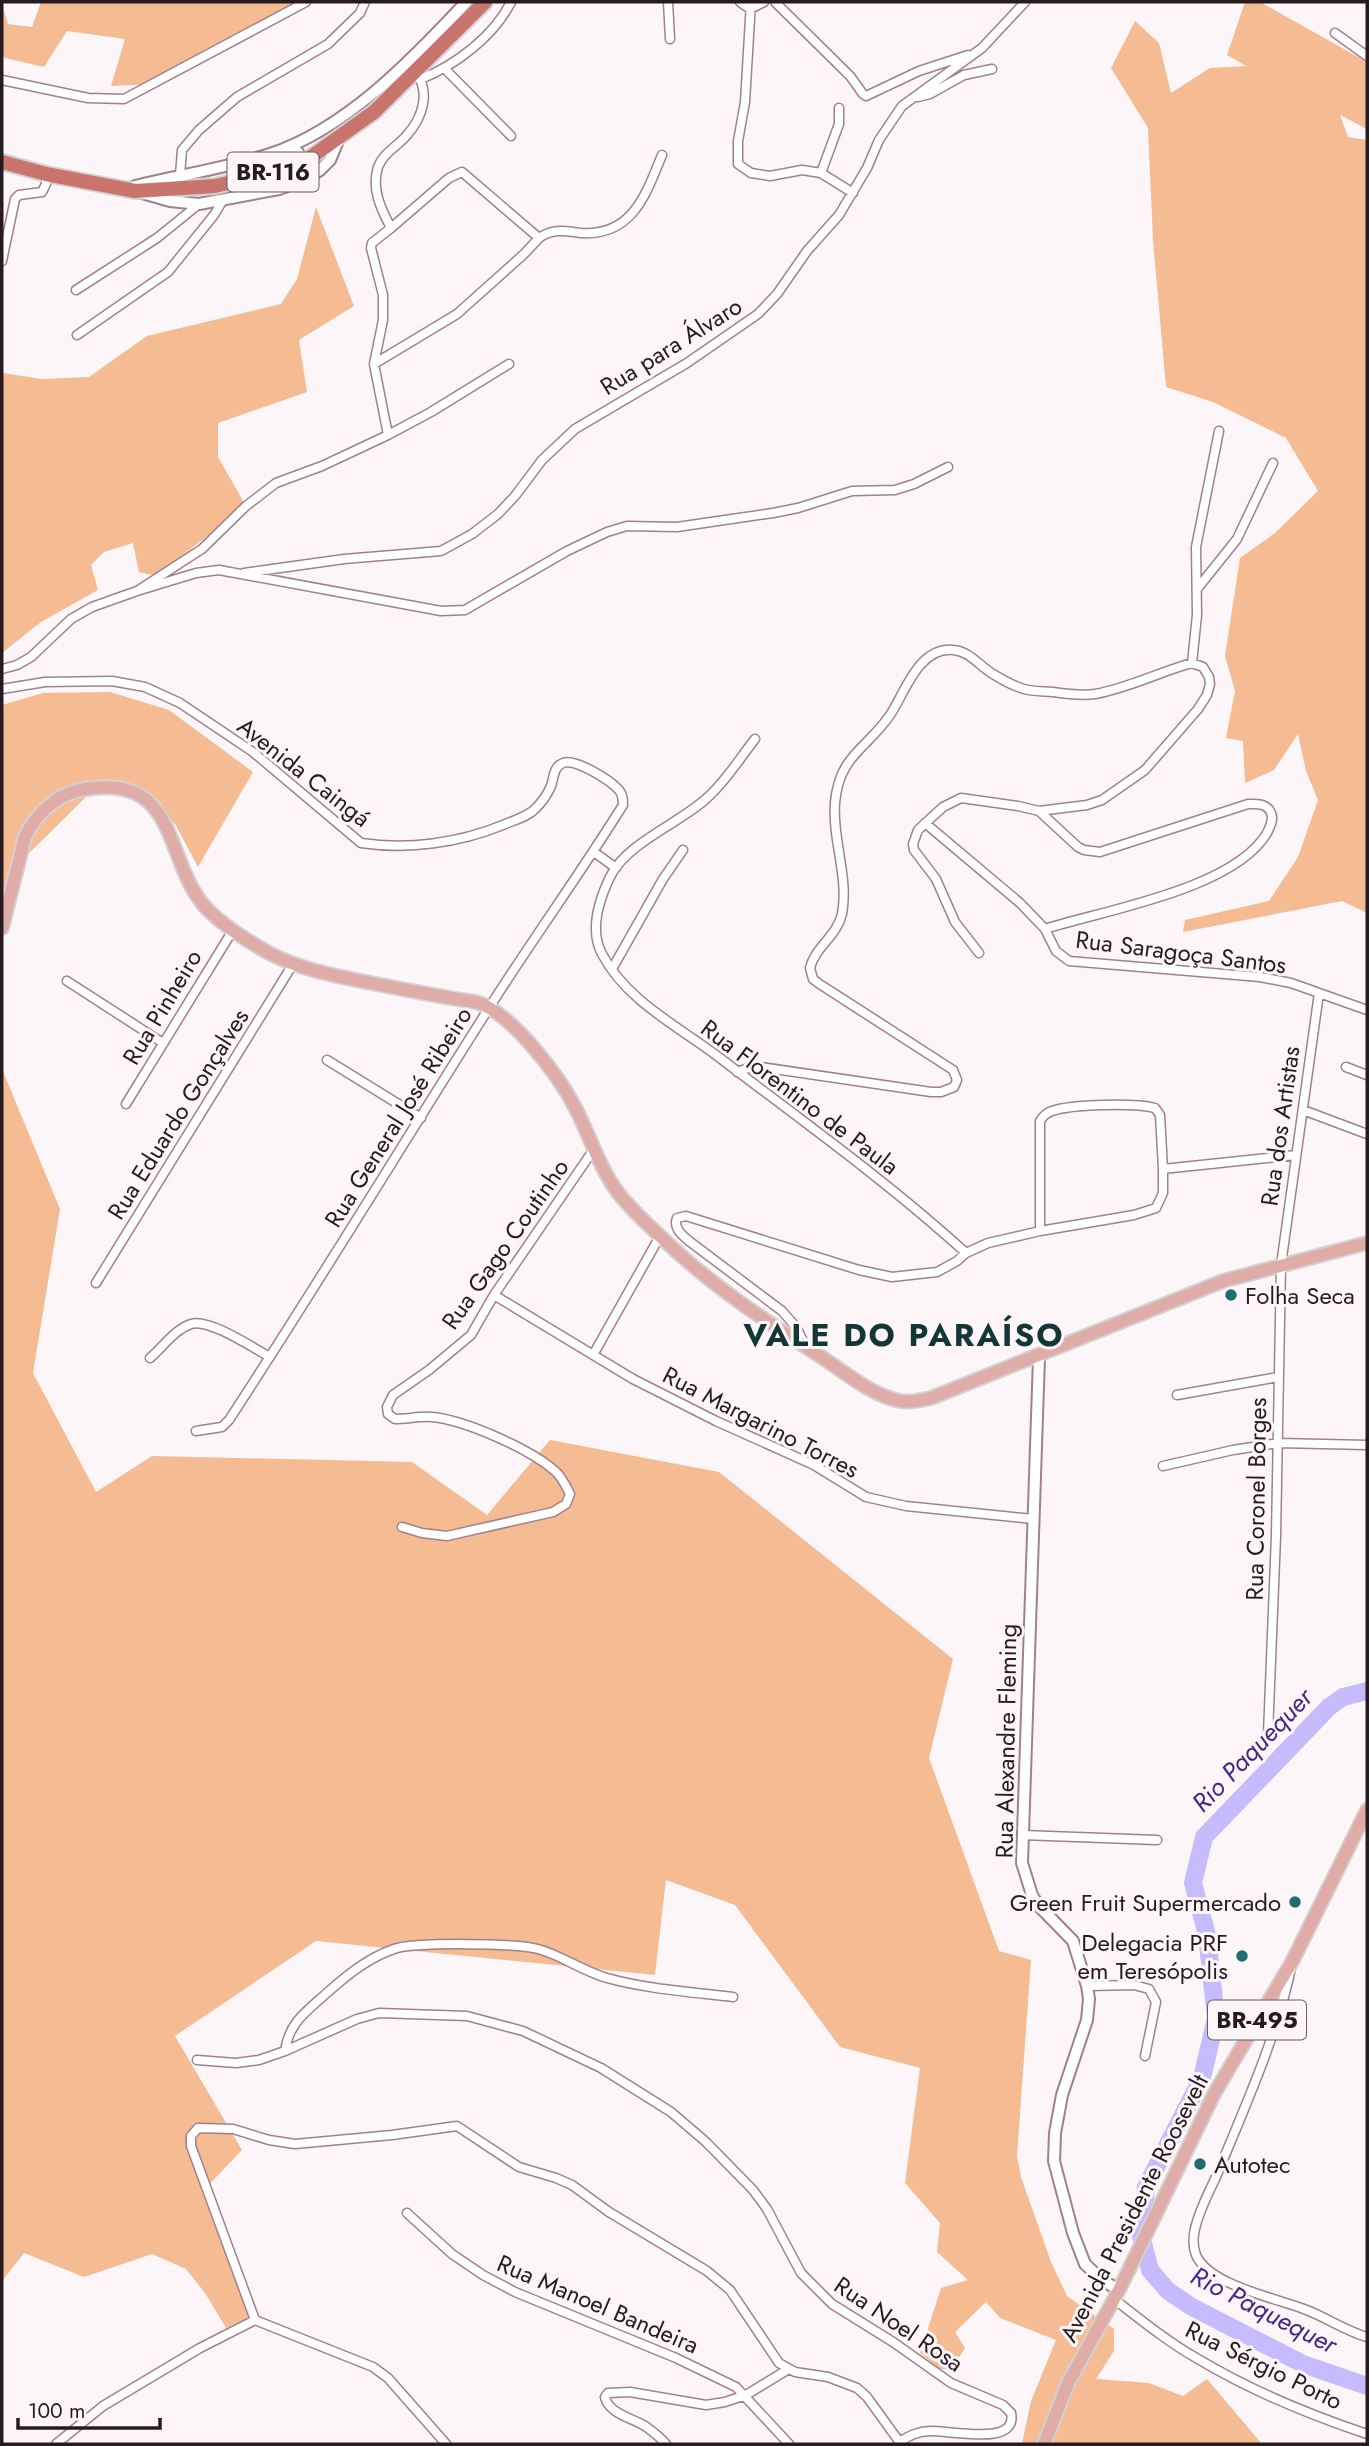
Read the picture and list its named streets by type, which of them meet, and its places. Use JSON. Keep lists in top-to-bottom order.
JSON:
{
  "streets": {
    "highway": ["BR-116"],
    "main road": ["BR-495", "Avenida Presidente Roosevelt"],
    "street": [
      "Rua para Álvaro",
      "Avenida Caingá",
      "Rua Saragoça Santos",
      "Rua Pinheiro",
      "Rua Florentino de Paula",
      "Rua Eduardo Gonçalves",
      "Rua General José Ribeiro",
      "Rua dos Artistas",
      "Rua Gago Coutinho",
      "Rua Margarino Torres",
      "Rua Coronel Borges",
      "Rua Alexandre Fleming",
      "Rua Manoel Bandeira",
      "Rua Noel Rosa",
      "Rua Sérgio Porto"
    ]
  },
  "crossings": [
    ["Avenida Caingá", "Rua General José Ribeiro"],
    ["Rua Saragoça Santos", "Rua dos Artistas"],
    ["Rua dos Artistas", "Rua Coronel Borges"],
    ["Rua Gago Coutinho", "Rua Margarino Torres"],
    ["Rua Margarino Torres", "Rua Alexandre Fleming"],
    ["Rua Alexandre Fleming", "Avenida Presidente Roosevelt"],
    ["Rua Alexandre Fleming", "Rua Sérgio Porto"],
    ["Avenida Presidente Roosevelt", "Rua Sérgio Porto"]
  ],
  "districts": ["VALE DO PARAÍSO"],
  "water": ["Rio Paquequer"],
  "places": [
    "Folha Seca",
    "Green Fruit Supermercado",
    "Delegacia PRF em Teresópolis",
    "Autotec"
  ],
  "scale_bar": "100 m"
}
